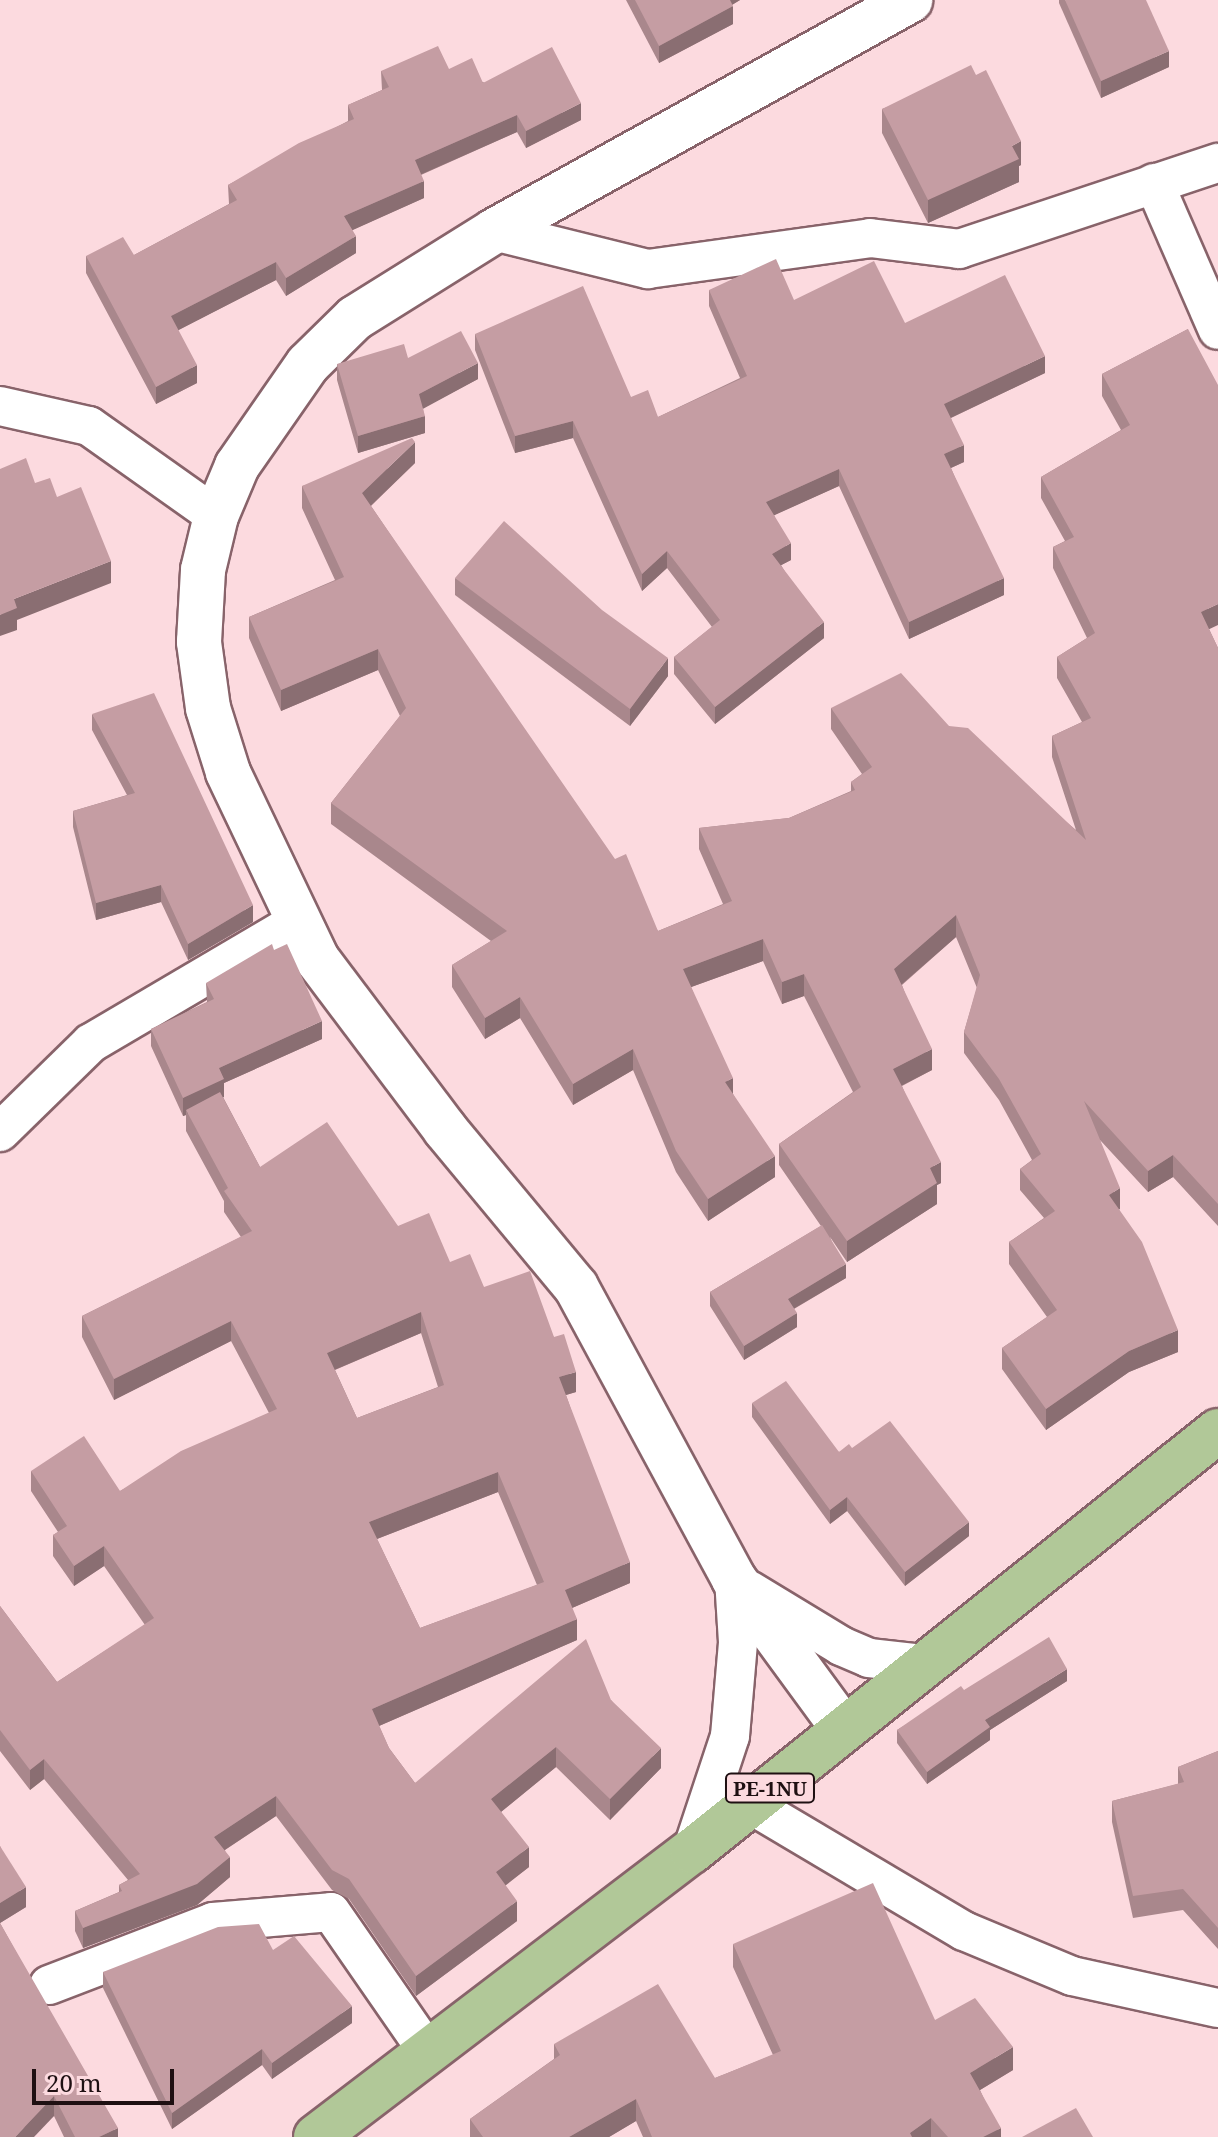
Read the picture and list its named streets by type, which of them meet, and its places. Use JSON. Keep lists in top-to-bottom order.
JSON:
{
  "streets": {
    "main road": ["PE-1NU"]
  },
  "scale_bar": "20 m"
}
